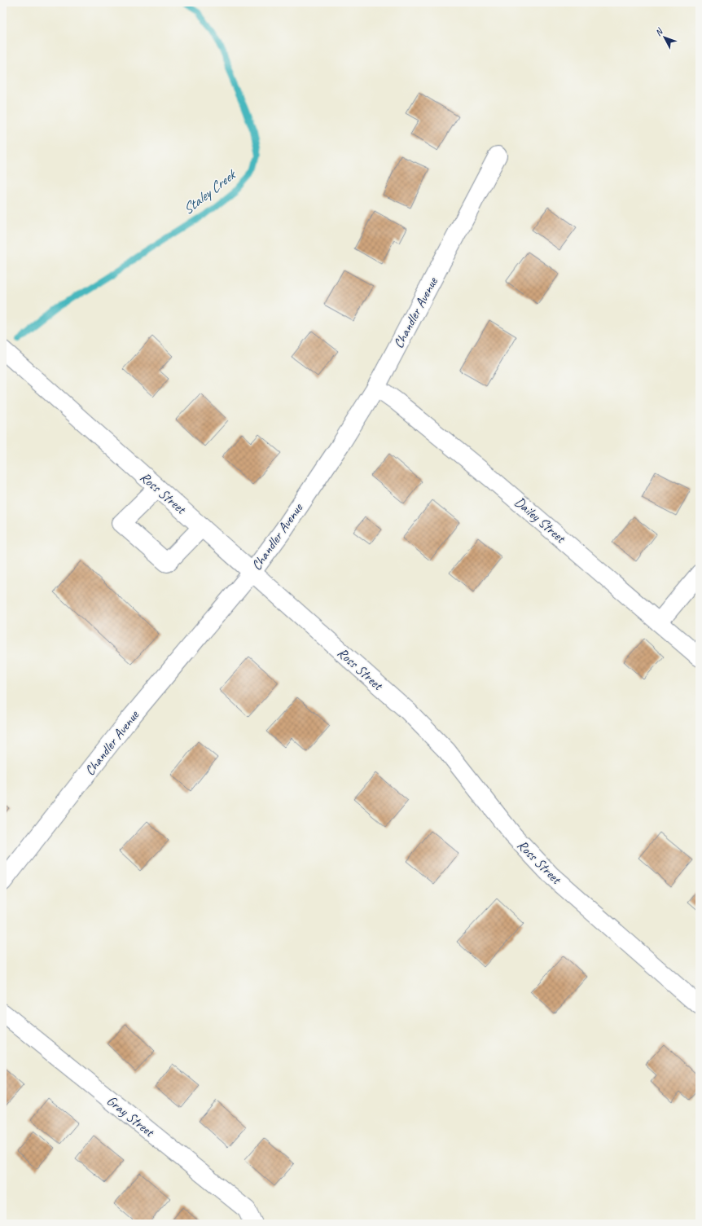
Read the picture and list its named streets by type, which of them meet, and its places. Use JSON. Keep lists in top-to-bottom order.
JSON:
{
  "streets": {
    "street": [
      "Chandler Avenue",
      "Ross Street",
      "Dailey Street",
      "Gray Street"
    ]
  },
  "crossings": [
    ["Chandler Avenue", "Ross Street"],
    ["Chandler Avenue", "Dailey Street"]
  ],
  "water": ["Staley Creek"],
  "north": "top left"
}
